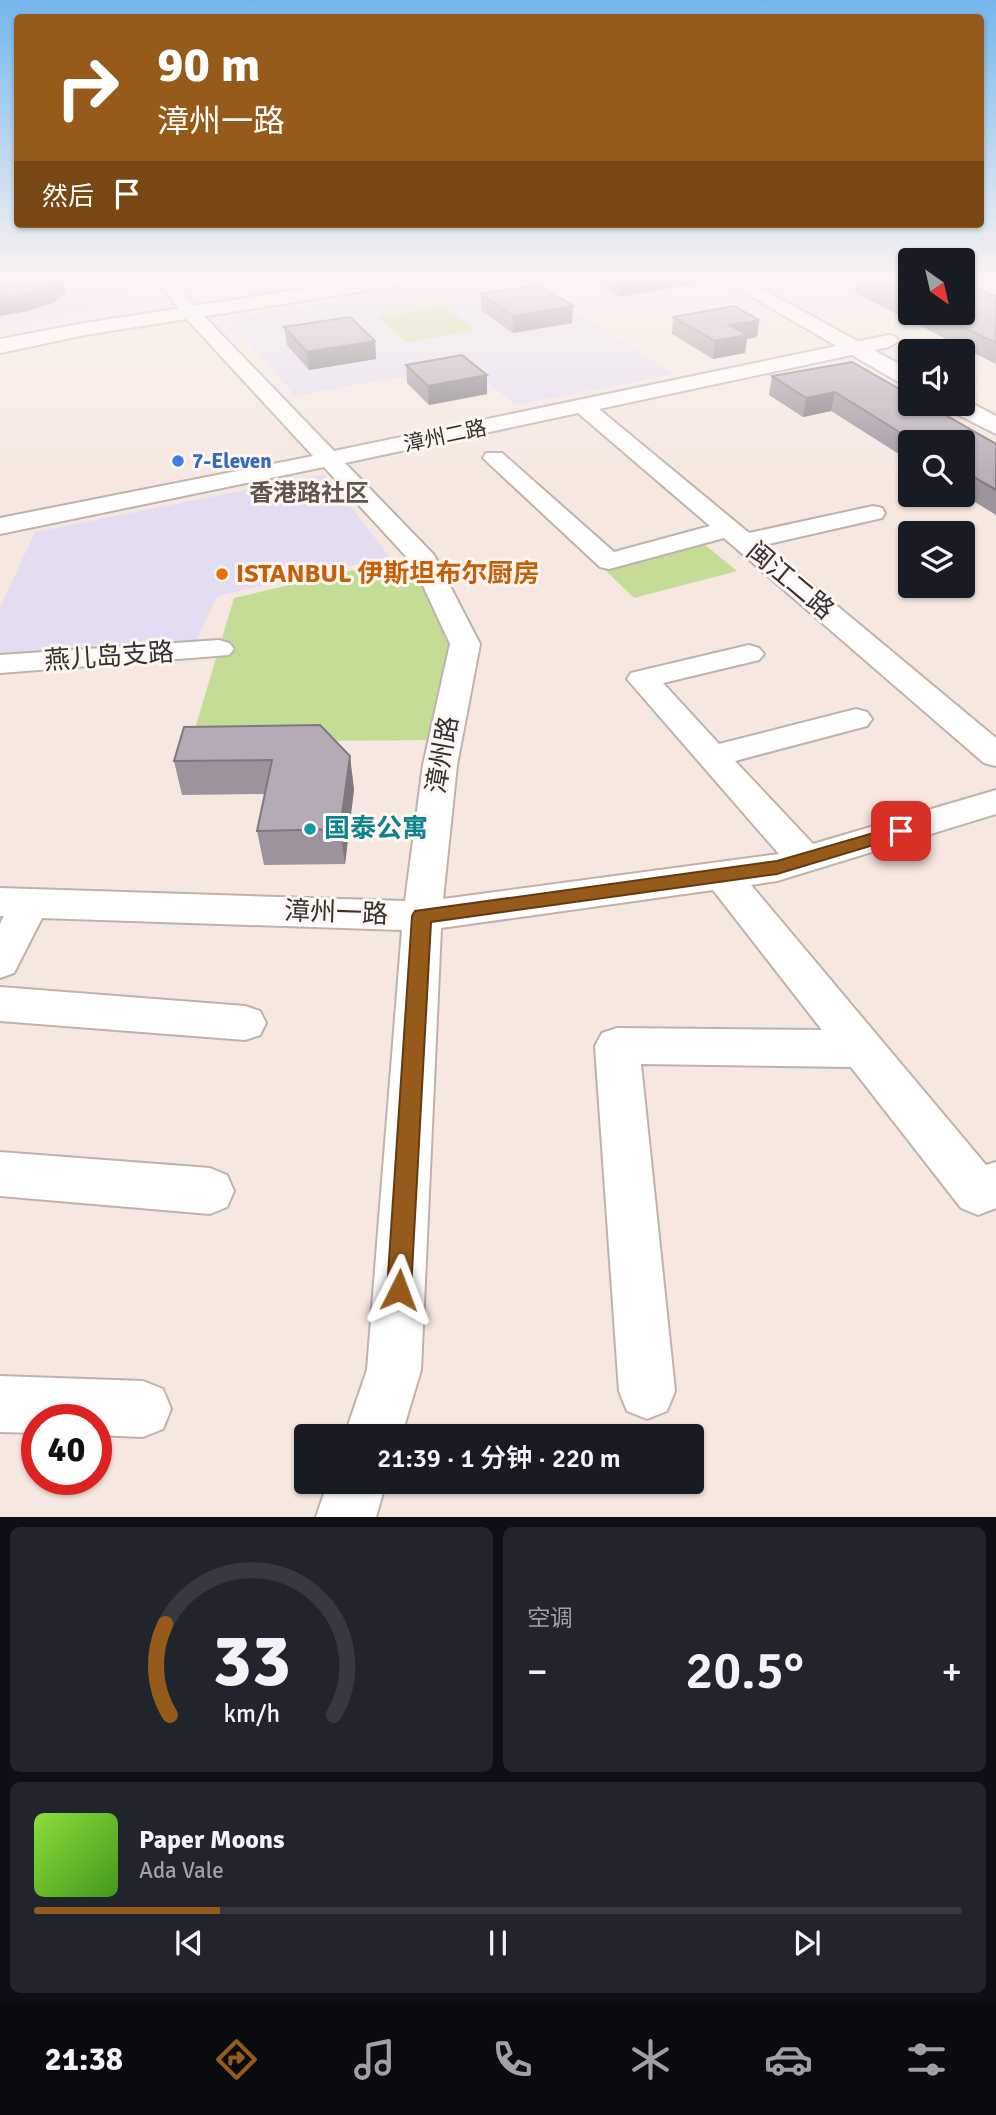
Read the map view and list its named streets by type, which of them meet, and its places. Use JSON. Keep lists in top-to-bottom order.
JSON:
{
  "streets": {
    "street": [
      "漳州二路",
      "闽江二路",
      "燕儿岛支路",
      "漳州路",
      "漳州一路"
    ]
  },
  "crossings": [
    ["漳州二路", "闽江二路"],
    ["漳州二路", "漳州路"],
    ["漳州路", "漳州一路"]
  ],
  "districts": ["香港路社区"],
  "places": ["7-Eleven", "ISTANBUL 伊斯坦布尔厨房", "国泰公寓"],
  "north": "bottom right",
  "page": {
    "turn": ["90 m", "漳州一路"],
    "then": "然后",
    "limit": "40",
    "trip": "21:39 · 1 分钟 · 220 m",
    "tile": "空调",
    "heat": ["−", "20.5°", "+"],
    "song": ["Paper Moons", "Ada Vale"],
    "tabs": "21:38",
    "gauge": ["33", "km/h"]
  }
}
